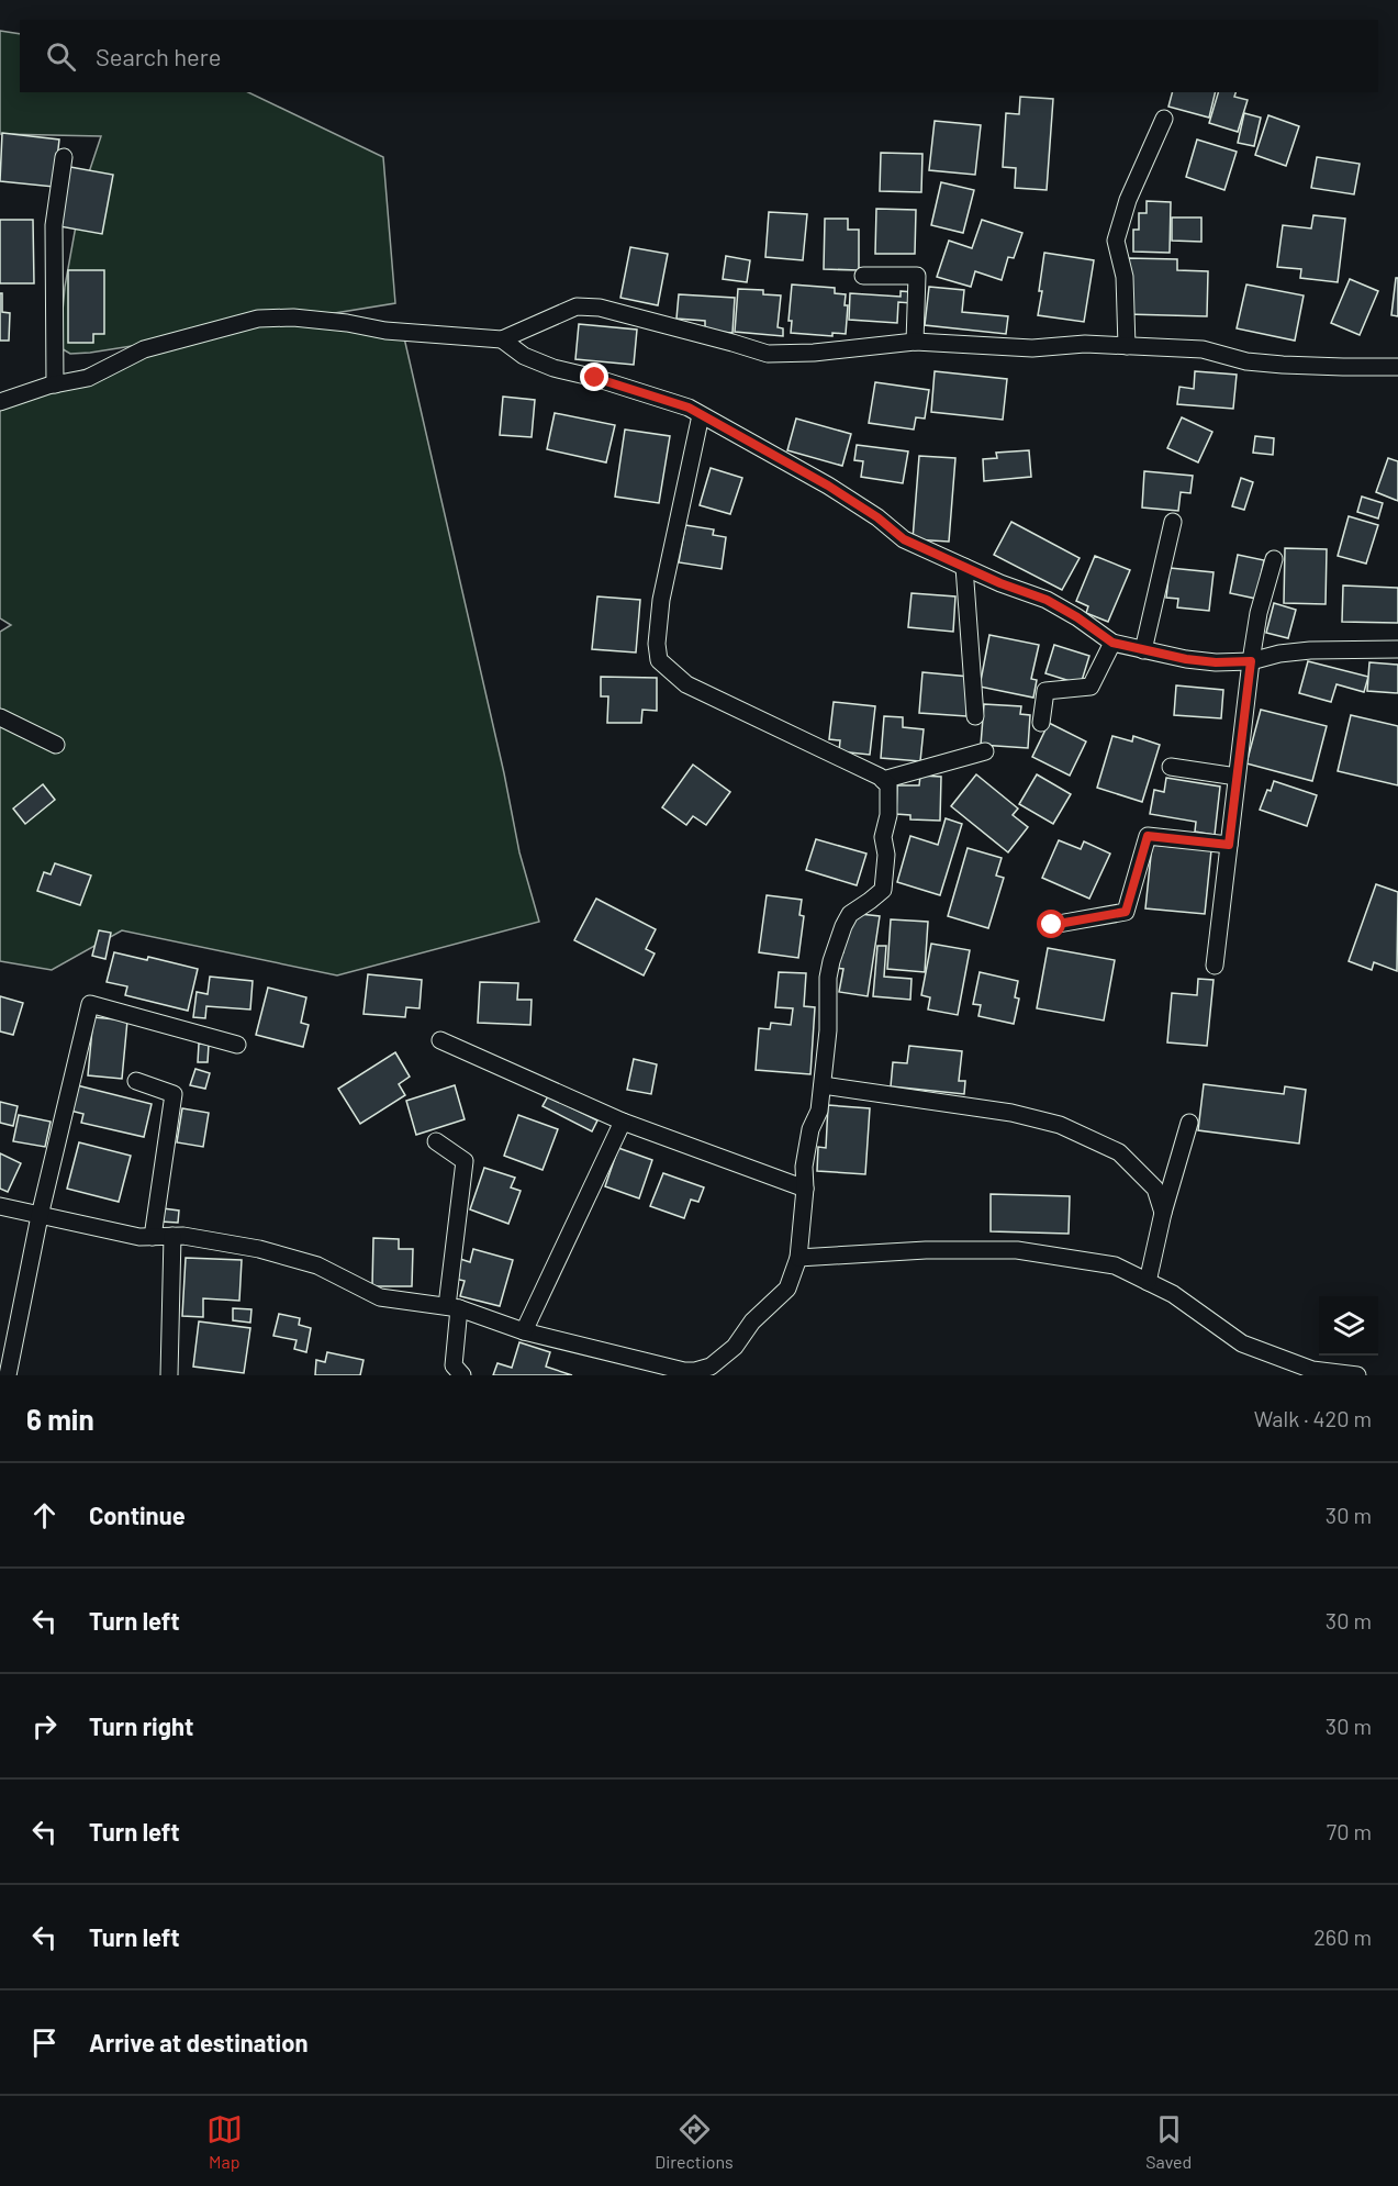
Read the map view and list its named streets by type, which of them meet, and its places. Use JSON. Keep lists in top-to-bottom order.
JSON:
{
  "page": {
    "search": "Search here",
    "heading": ["6 min", "Walk · 420 m"],
    "list": [
      ["Continue", "30 m"],
      ["Turn left", "30 m"],
      ["Turn right", "30 m"],
      ["Turn left", "70 m"],
      ["Turn left", "260 m"],
      "Arrive at destination"
    ],
    "nav": ["Map", "Directions", "Saved"]
  }
}
